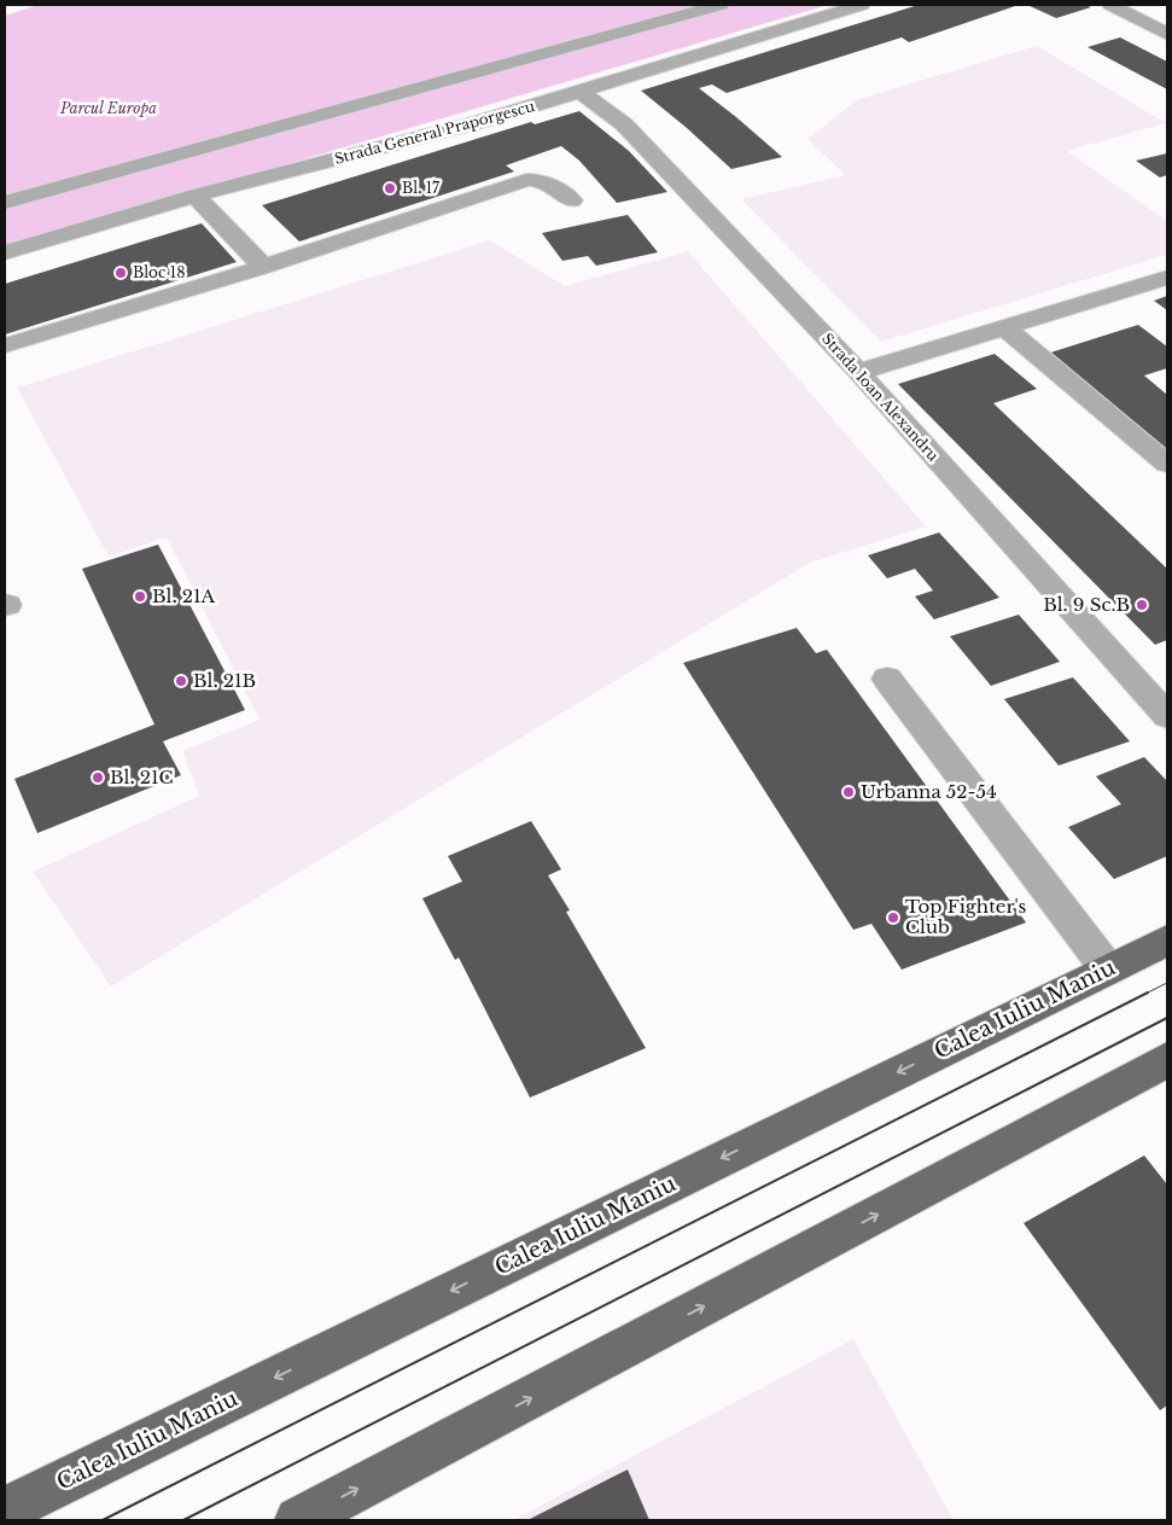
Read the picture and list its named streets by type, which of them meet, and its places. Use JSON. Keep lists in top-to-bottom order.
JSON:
{
  "streets": {
    "main road": ["Calea Iuliu Maniu"],
    "street": ["Strada General Praporgescu", "Strada Ioan Alexandru"]
  },
  "crossings": [
    ["Strada General Praporgescu", "Strada Ioan Alexandru"]
  ],
  "parks": ["Parcul Europa"],
  "places": [
    "Bl. 17",
    "Bloc 18",
    "Bl. 21A",
    "Bl. 9 Sc.B",
    "Bl. 21B",
    "Bl. 21C",
    "Urbanna 52-54",
    "Top Fighter's Club"
  ]
}
